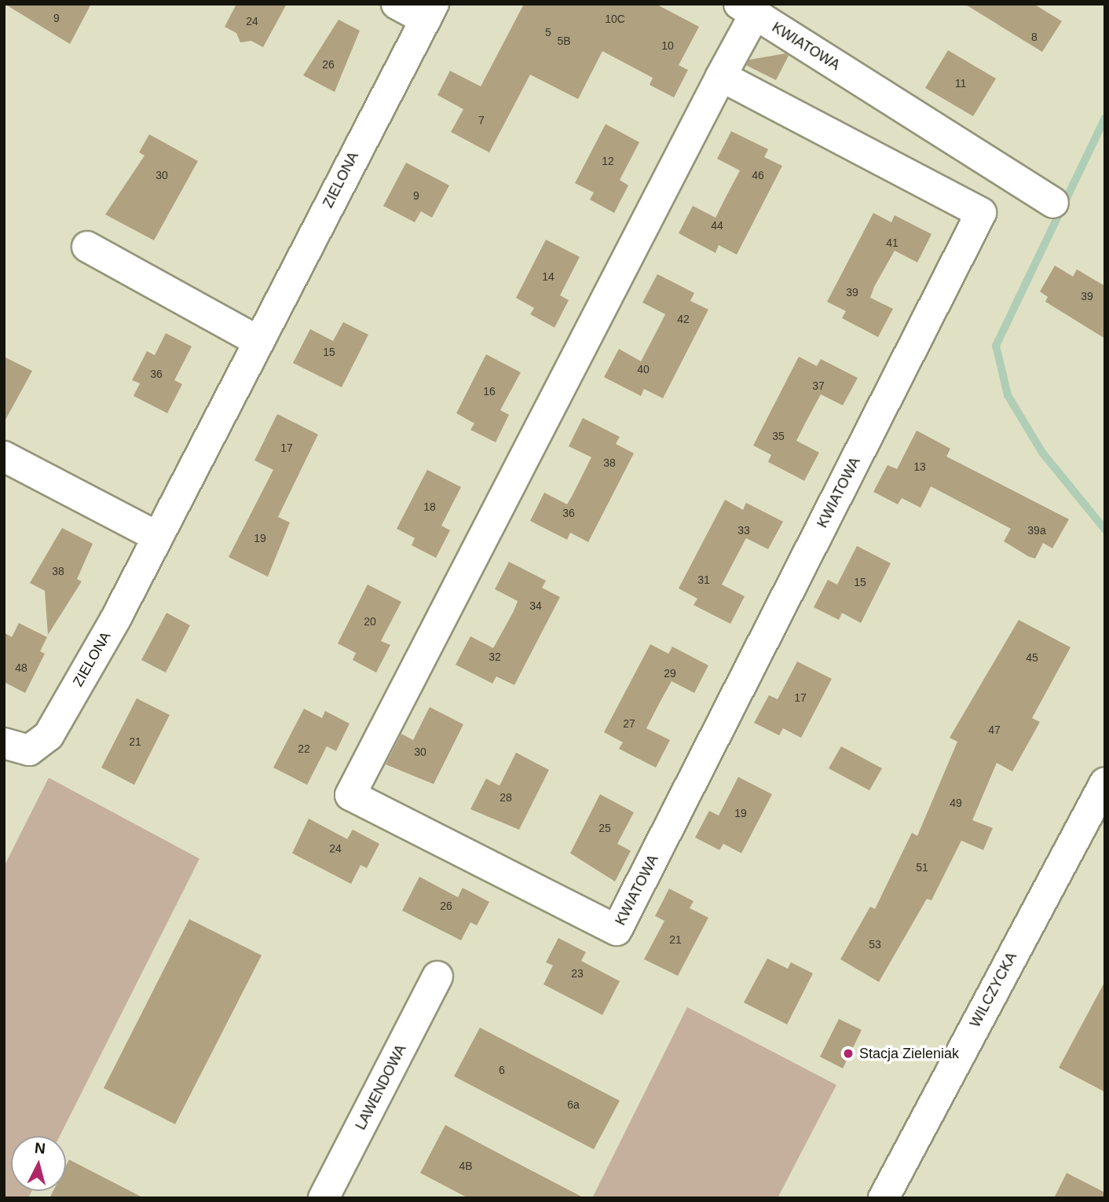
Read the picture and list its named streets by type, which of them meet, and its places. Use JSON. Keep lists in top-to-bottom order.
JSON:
{
  "streets": {
    "street": [
      "KWIATOWA",
      "ZIELONA",
      "WILCZYCKA",
      "LAWENDOWA"
    ]
  },
  "places": ["Stacja Zieleniak"],
  "house_numbers": [
    "9",
    "10C",
    "24",
    "5",
    "8",
    "5B",
    "10",
    "26",
    "11",
    "7",
    "12",
    "30",
    "46",
    "9",
    "44",
    "41",
    "14",
    "39",
    "39",
    "42",
    "15",
    "40",
    "36",
    "37",
    "16",
    "35",
    "17",
    "38",
    "13",
    "18",
    "36",
    "33",
    "39a",
    "19",
    "38",
    "31",
    "15",
    "34",
    "20",
    "32",
    "45",
    "48",
    "29",
    "17",
    "27",
    "47",
    "21",
    "22",
    "30",
    "28",
    "49",
    "19",
    "25",
    "24",
    "51",
    "26",
    "21",
    "53",
    "23",
    "6",
    "6a",
    "4B"
  ],
  "north": "top"
}
